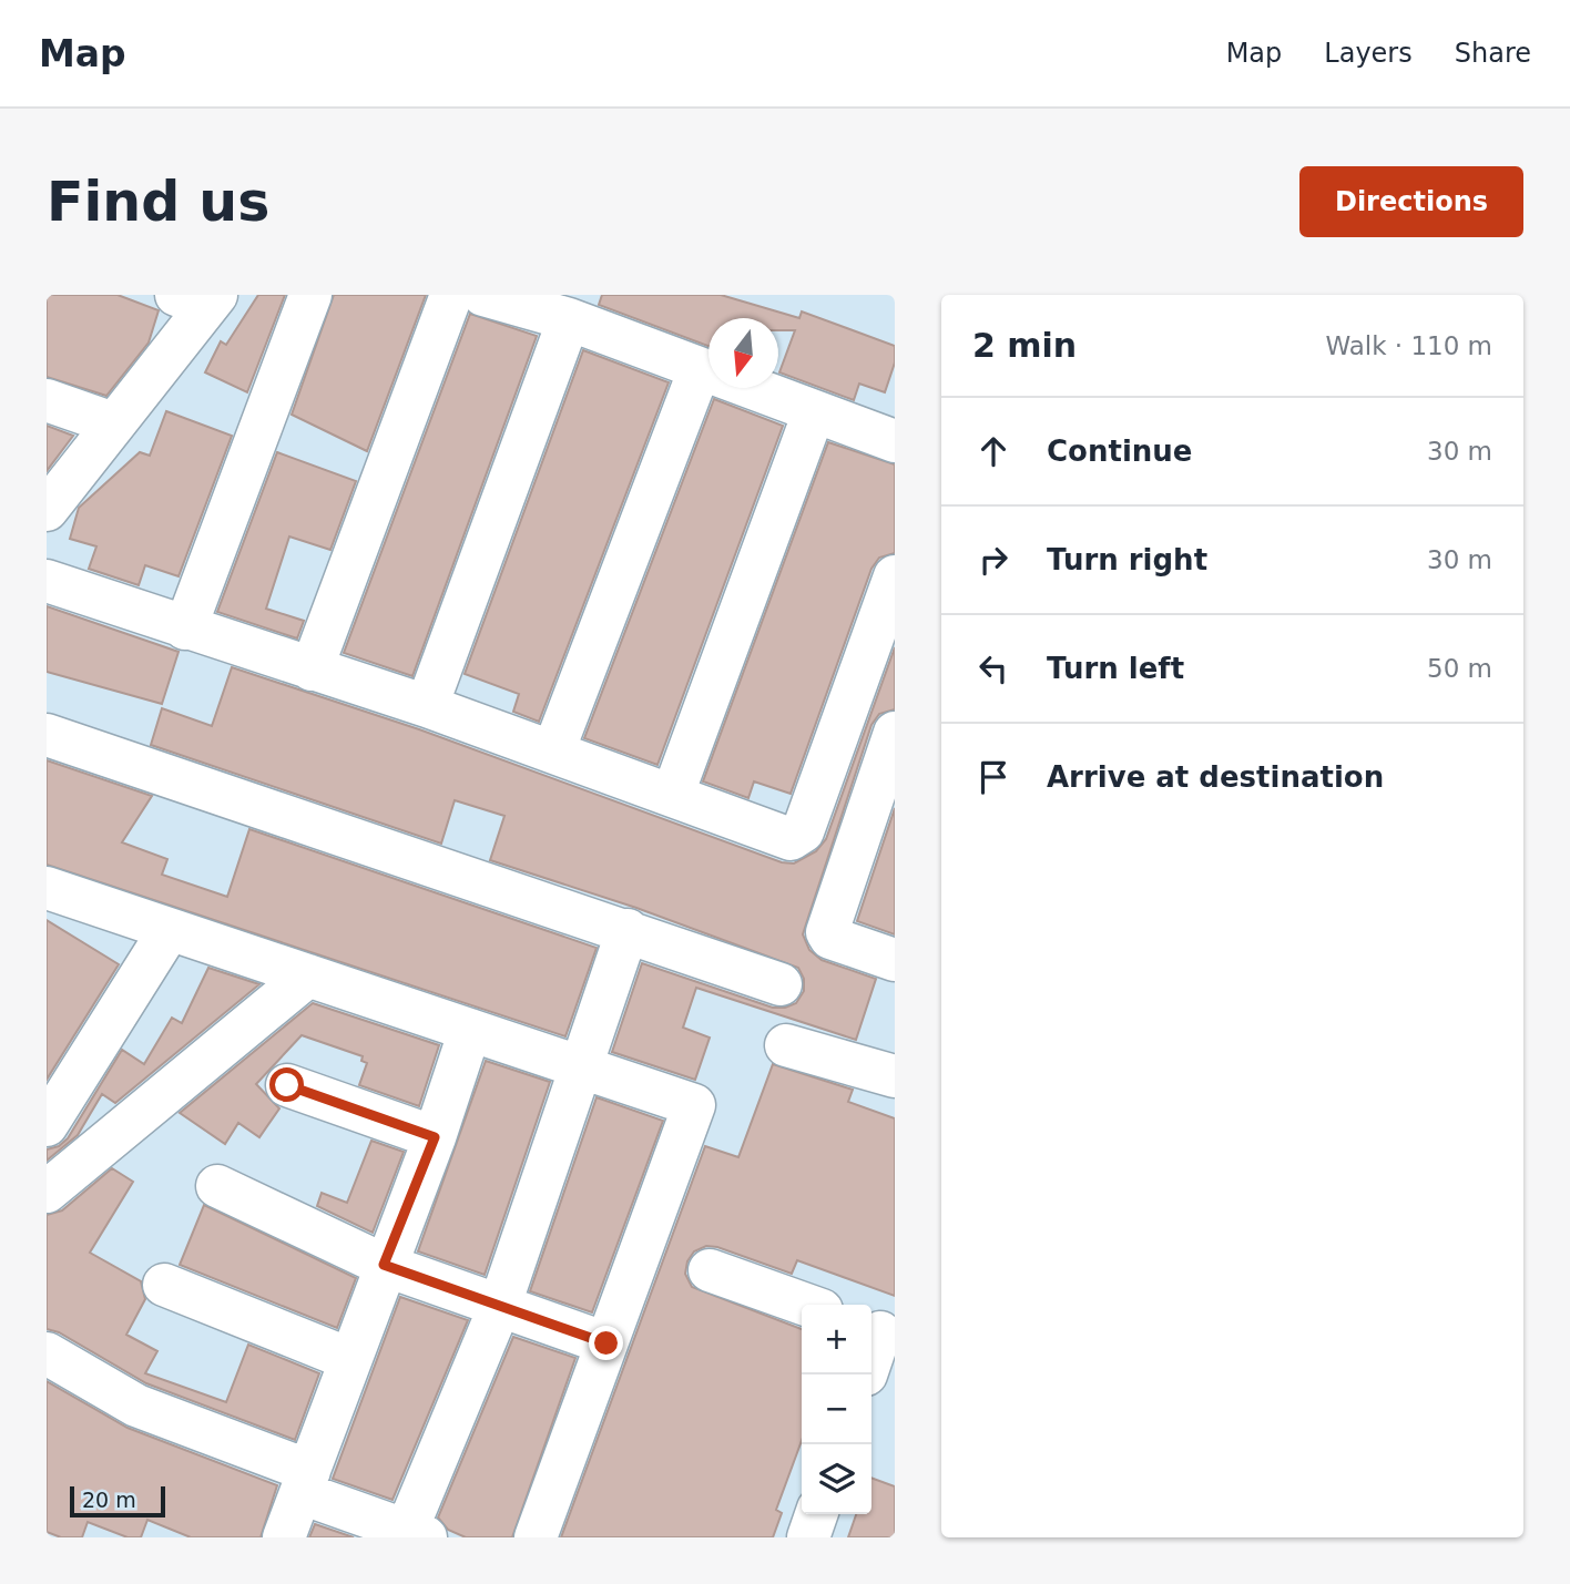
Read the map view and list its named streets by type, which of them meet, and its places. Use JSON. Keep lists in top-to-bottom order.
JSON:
{
  "scale_bar": "20 m",
  "north": "bottom",
  "page": {
    "header": "Map",
    "nav": ["Map", "Layers", "Share"],
    "buttons": "Directions",
    "title": "Find us",
    "heading": ["2 min", "Walk · 110 m"],
    "list": [
      ["Continue", "30 m"],
      ["Turn right", "30 m"],
      ["Turn left", "50 m"],
      "Arrive at destination"
    ],
    "map_buttons": ["+", "−"],
    "scale": "20 m"
  }
}
